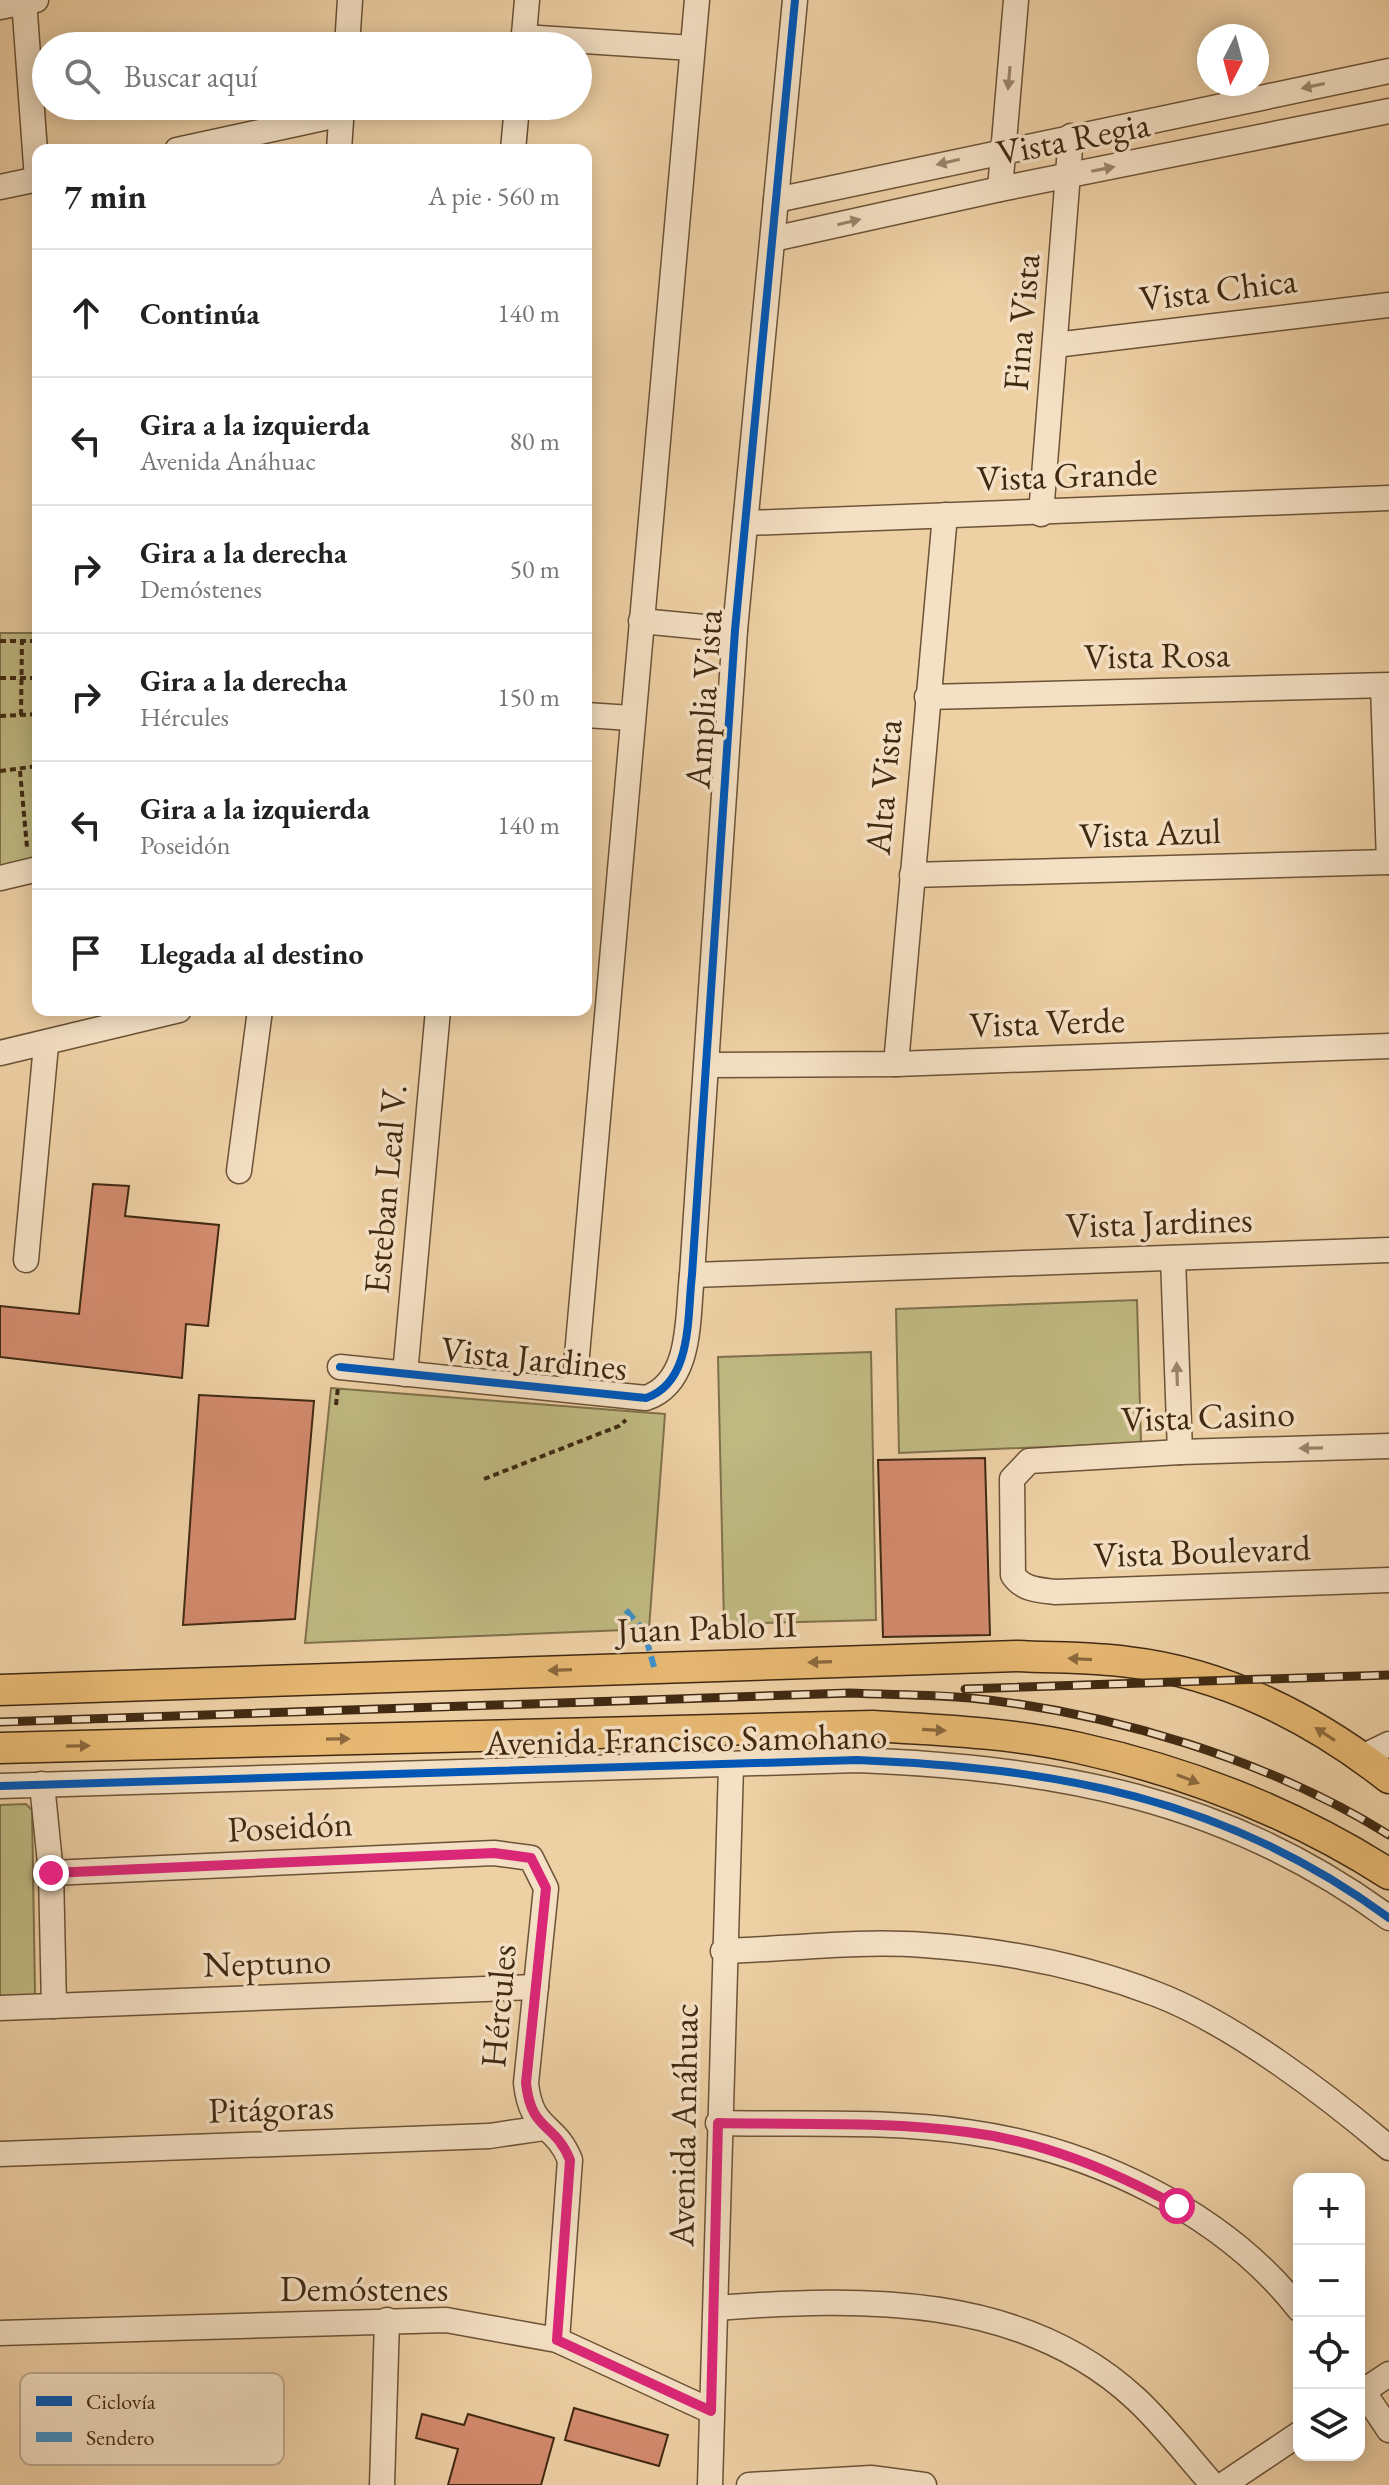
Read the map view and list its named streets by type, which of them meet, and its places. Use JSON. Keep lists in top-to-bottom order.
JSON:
{
  "streets": {
    "main road": ["Juan Pablo II"],
    "street": [
      "Vista Regia",
      "Vista Chica",
      "Fina Vista",
      "Vista Grande",
      "Vista Rosa",
      "Amplia Vista",
      "Alta Vista",
      "Vista Azul",
      "Vista Verde",
      "Esteban Leal V.",
      "Vista Jardines",
      "Vista Casino",
      "Vista Boulevard",
      "Avenida Francisco Samohano",
      "Poseidón",
      "Neptuno",
      "Hércules",
      "Pitágoras",
      "Avenida Anáhuac",
      "Demóstenes"
    ]
  },
  "crossings": [
    ["Vista Regia", "Fina Vista"],
    ["Vista Regia", "Amplia Vista"],
    ["Vista Chica", "Fina Vista"],
    ["Fina Vista", "Vista Grande"],
    ["Vista Grande", "Amplia Vista"],
    ["Vista Grande", "Alta Vista"],
    ["Vista Rosa", "Alta Vista"],
    ["Amplia Vista", "Vista Verde"],
    ["Amplia Vista", "Vista Jardines"],
    ["Alta Vista", "Vista Azul"],
    ["Alta Vista", "Vista Verde"],
    ["Esteban Leal V.", "Vista Jardines"],
    ["Vista Casino", "Vista Boulevard"],
    ["Avenida Francisco Samohano", "Avenida Anáhuac"],
    ["Poseidón", "Hércules"],
    ["Neptuno", "Hércules"],
    ["Hércules", "Pitágoras"],
    ["Hércules", "Demóstenes"],
    ["Avenida Anáhuac", "Demóstenes"]
  ],
  "one_way": ["Vista Casino"],
  "legend": ["Ciclovía", "Sendero"],
  "north": "bottom",
  "page": {
    "search": "Buscar aquí",
    "heading": ["7 min", "A pie · 560 m"],
    "list": [
      ["Continúa", "140 m"],
      ["Gira a la izquierda", "Avenida Anáhuac", "80 m"],
      ["Gira a la derecha", "Demóstenes", "50 m"],
      ["Gira a la derecha", "Hércules", "150 m"],
      ["Gira a la izquierda", "Poseidón", "140 m"],
      "Llegada al destino"
    ],
    "map_buttons": ["+", "−"]
  }
}
